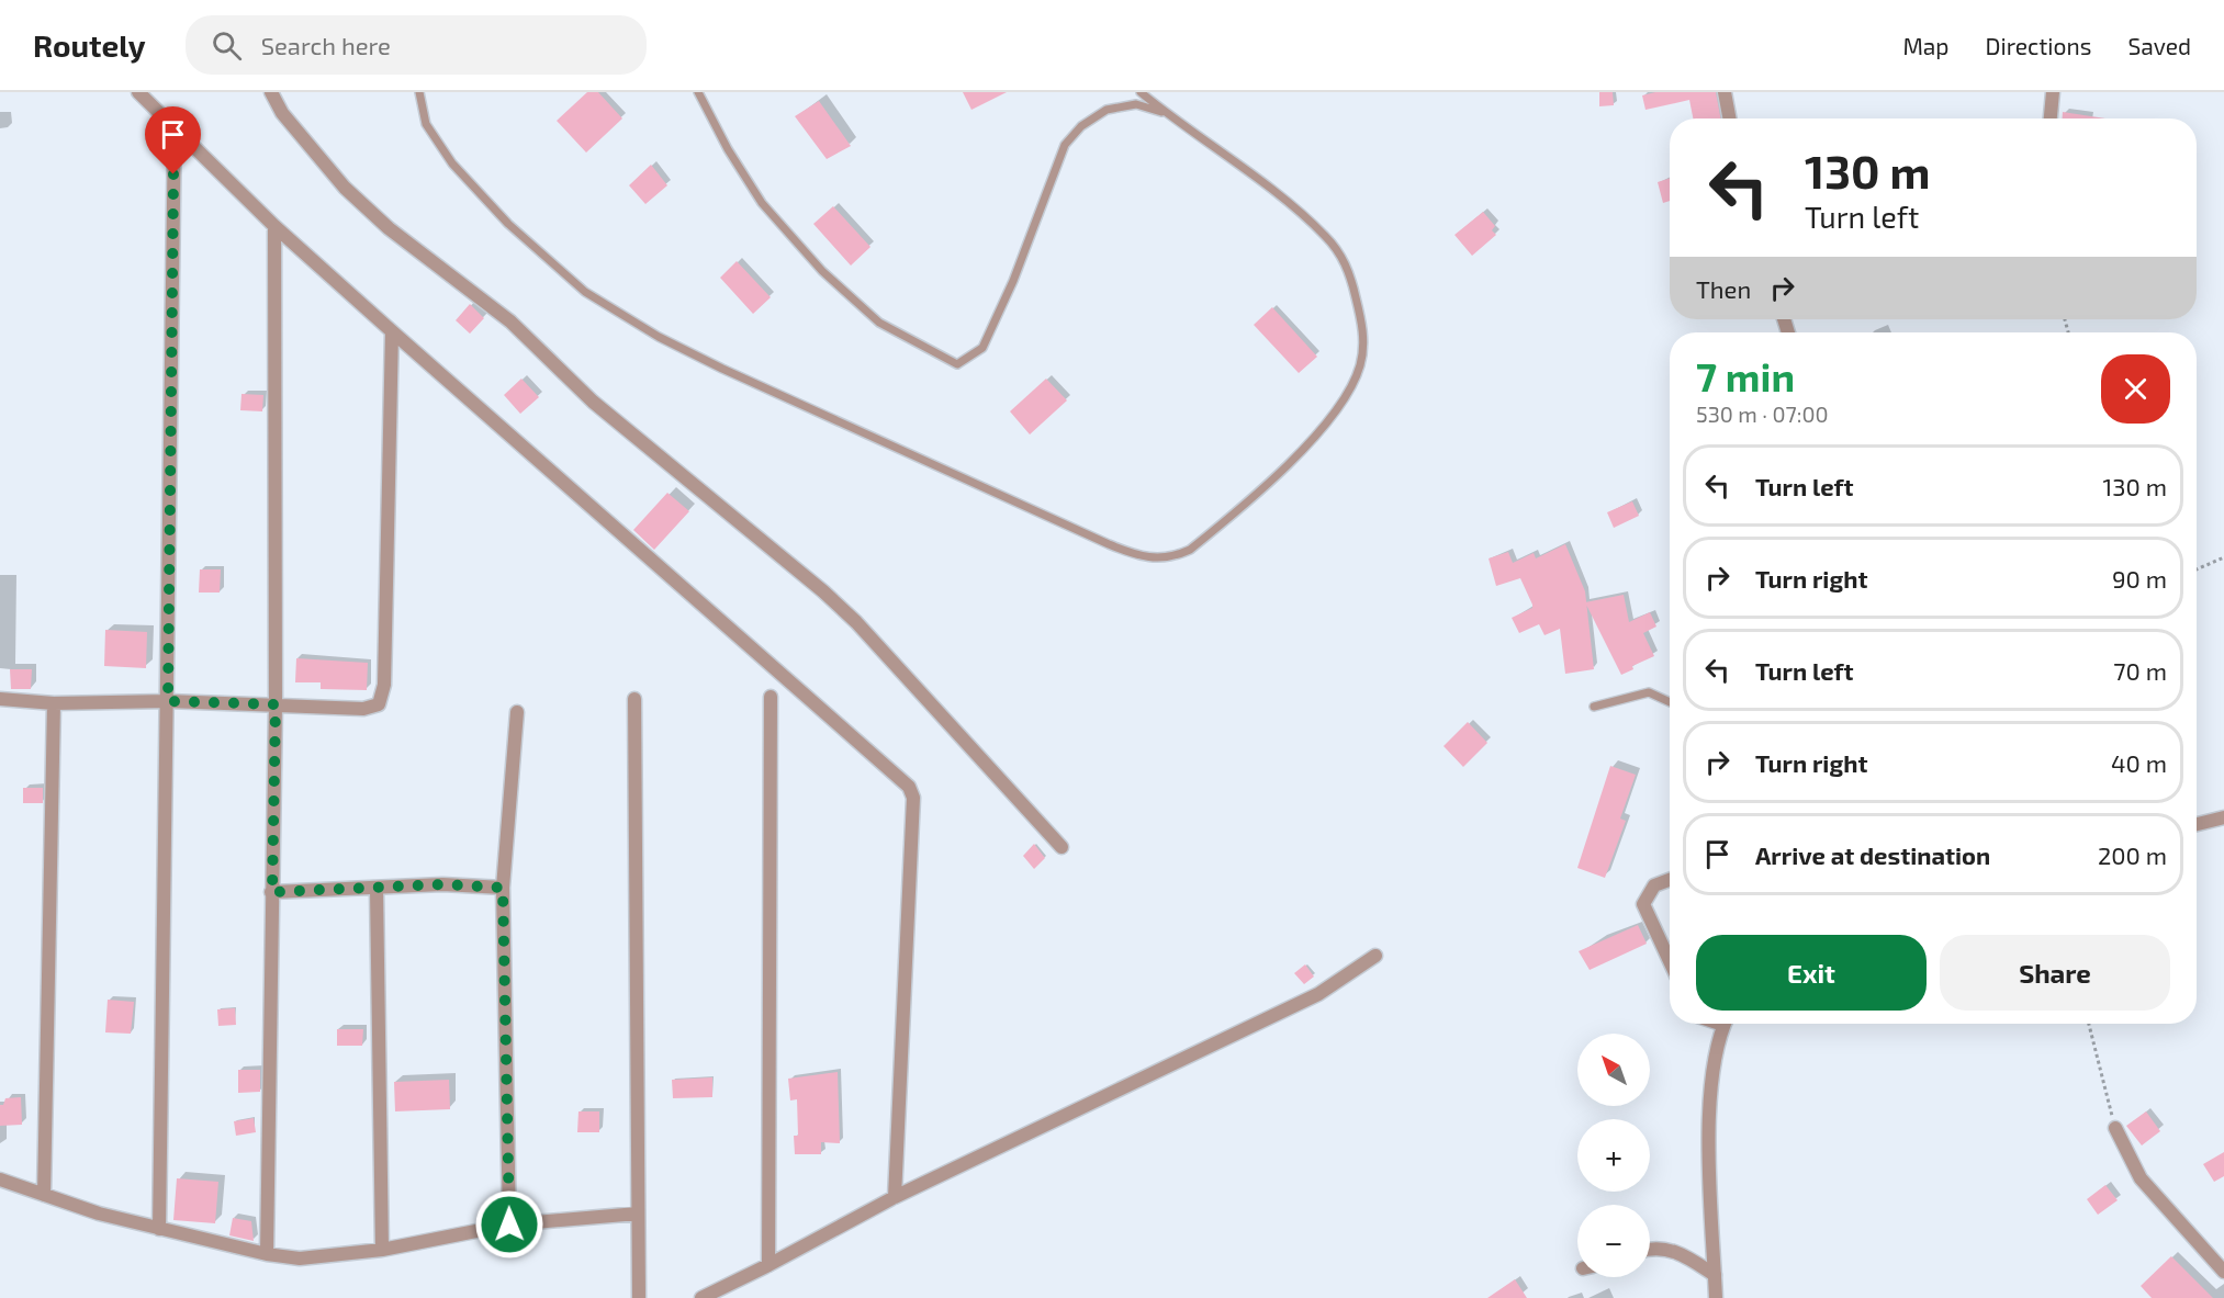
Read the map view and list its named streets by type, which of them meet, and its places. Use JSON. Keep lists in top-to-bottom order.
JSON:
{
  "north": "top left",
  "page": {
    "header": "Routely",
    "search": "Search here",
    "nav": ["Map", "Directions", "Saved"],
    "turn": ["130 m", "Turn left"],
    "then": "Then",
    "heading": ["7 min", "530 m · 07:00"],
    "list": [
      {
        "name": "Turn left",
        "value": "130 m"
      },
      {
        "name": "Turn right",
        "value": "90 m"
      },
      {
        "name": "Turn left",
        "value": "70 m"
      },
      {
        "name": "Turn right",
        "value": "40 m"
      },
      {
        "name": "Arrive at destination",
        "value": "200 m"
      }
    ],
    "buttons": ["Exit", "Share"],
    "map_buttons": ["+", "−"]
  }
}
